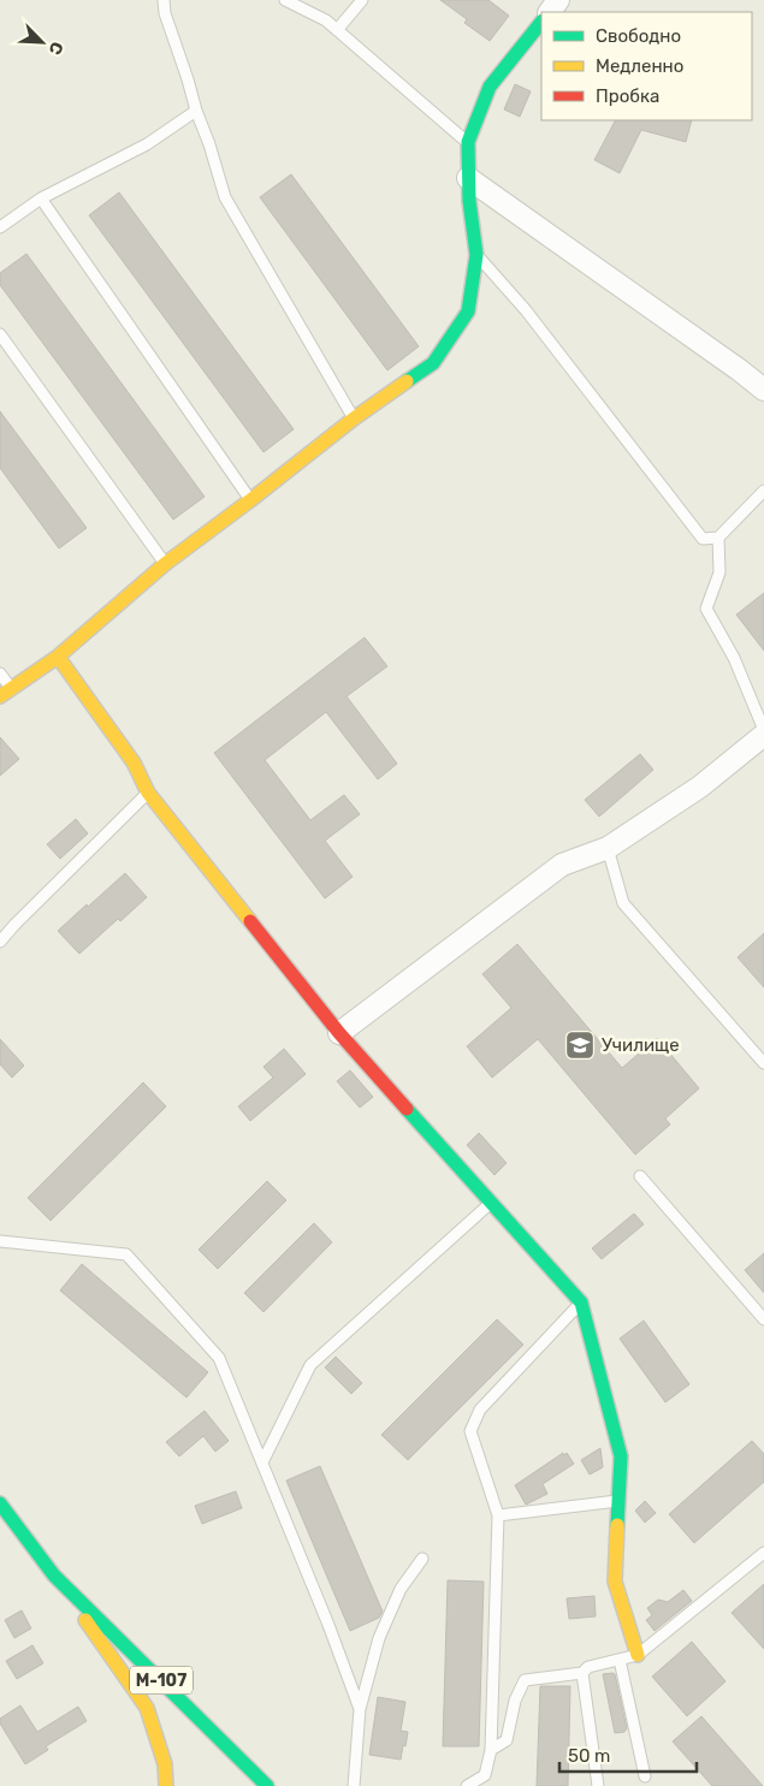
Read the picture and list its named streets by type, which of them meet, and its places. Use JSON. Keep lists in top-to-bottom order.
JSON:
{
  "streets": {
    "street": ["М-107"]
  },
  "places": {
    "school or university": ["Училище"]
  },
  "legend": ["Свободно", "Медленно", "Пробка"],
  "scale_bar": "50 m",
  "north": "bottom right"
}
